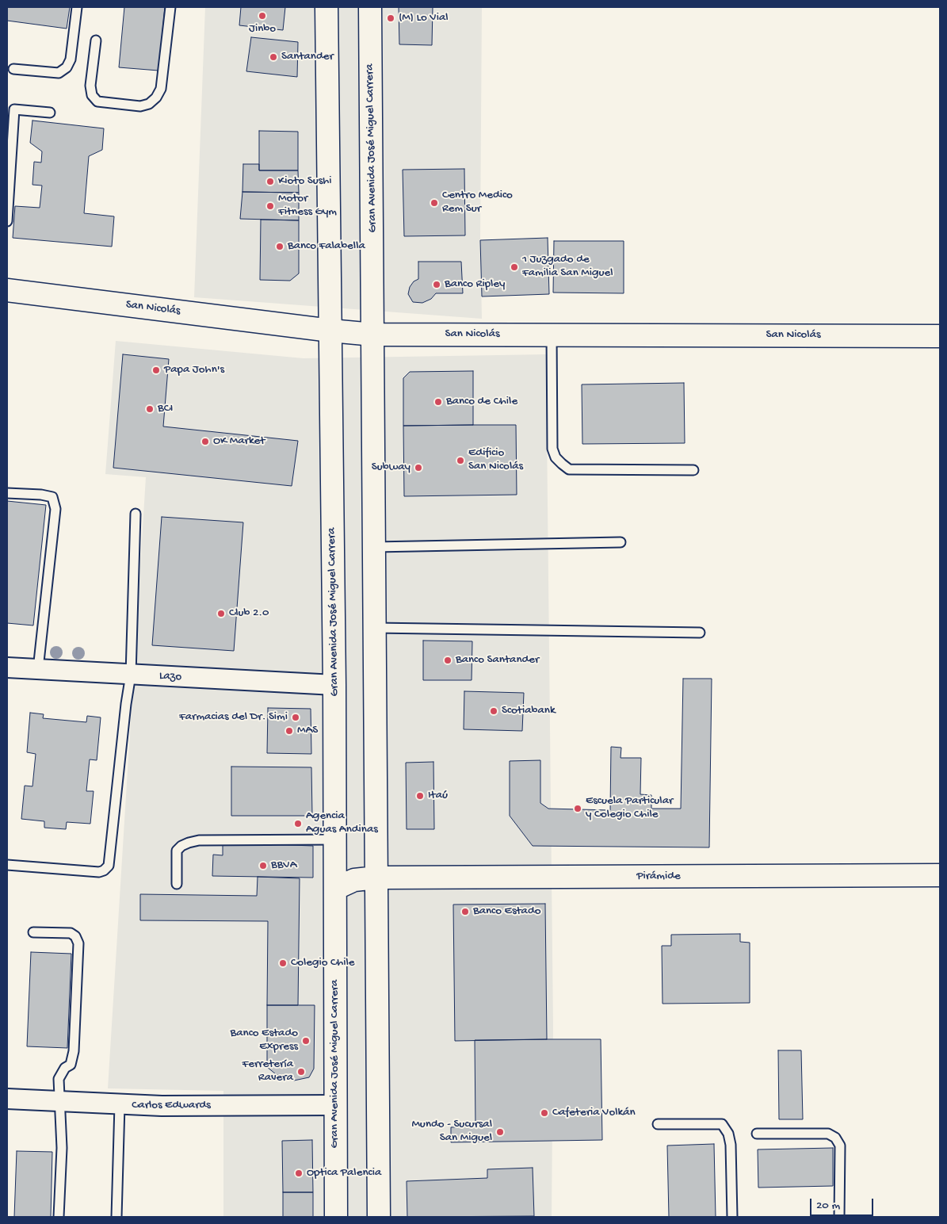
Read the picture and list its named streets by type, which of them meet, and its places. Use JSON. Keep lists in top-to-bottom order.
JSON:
{
  "streets": {
    "main road": ["Gran Avenida José Miguel Carrera", "San Nicolás", "Pirámide"],
    "street": ["Lazo", "Carlos Edwards"]
  },
  "crossings": [
    ["Gran Avenida José Miguel Carrera", "San Nicolás"],
    ["Gran Avenida José Miguel Carrera", "Lazo"],
    ["Gran Avenida José Miguel Carrera", "Pirámide"],
    ["Gran Avenida José Miguel Carrera", "Carlos Edwards"]
  ],
  "places": [
    "Jinbo",
    "(M) Lo Vial",
    "Santander",
    "Kioto Sushi",
    "Centro Medico Rem Sur",
    "Motor Fitness Gym",
    "Banco Falabella",
    "1 Juzgado de Familia San Miguel",
    "Banco Ripley",
    "Papa John's",
    "Banco de Chile",
    "BCI",
    "OK Market",
    "Edificio San Nicolás",
    "Subway",
    "Club 2.0",
    "Banco Santander",
    "Scotiabank",
    "Farmacias del Dr. Simi",
    "MAS",
    "Itaú",
    "Escuela Particular y Colegio Chile",
    "Agencia Aguas Andinas",
    "BBVA",
    "Banco Estado",
    "Colegio Chile",
    "Banco Estado Express",
    "Ferretería Ravera",
    "Cafeteria Volkán",
    "Mundo - Sucursal San Miguel",
    "Optica Palencia"
  ],
  "scale_bar": "20 m"
}
